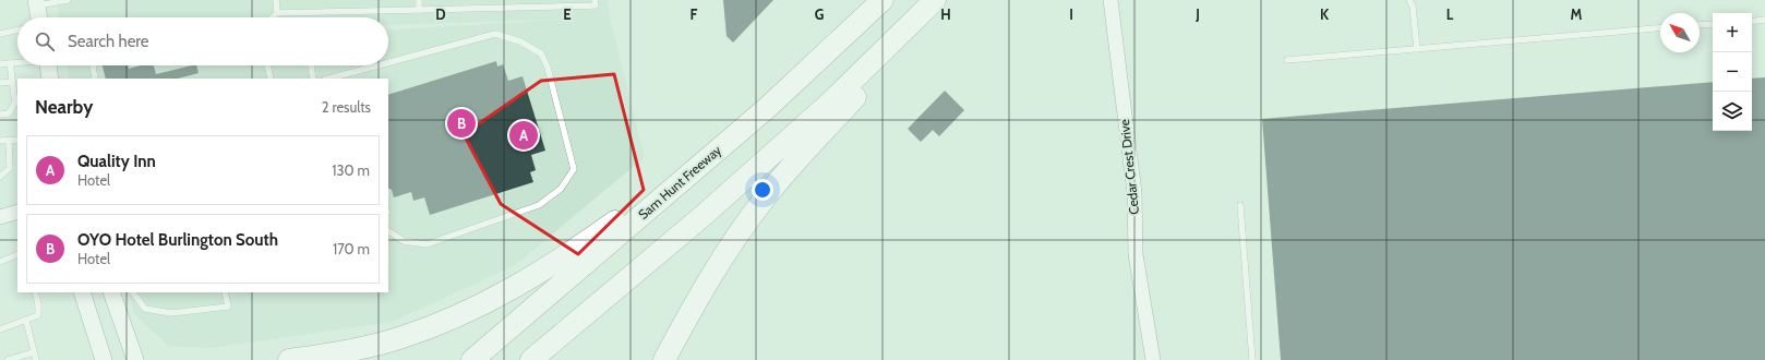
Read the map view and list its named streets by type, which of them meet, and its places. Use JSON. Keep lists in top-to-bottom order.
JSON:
{
  "streets": {
    "highway": ["Sam Hunt Freeway"],
    "street": ["Cedar Crest Drive"]
  },
  "north": "top left",
  "page": {
    "map_buttons": ["+", "−"],
    "search": "Search here",
    "heading": ["Nearby", "2 results"],
    "pins": ["B", "A"],
    "list": [
      {
        "mark": "A",
        "name": "Quality Inn",
        "note": "Hotel",
        "value": "130 m"
      },
      {
        "mark": "B",
        "name": "OYO Hotel Burlington South",
        "note": "Hotel",
        "value": "170 m"
      }
    ]
  },
  "grid": {
    "columns": [
      "D",
      "E",
      "F",
      "G",
      "H",
      "I",
      "J",
      "K",
      "L",
      "M"
    ]
  }
}
